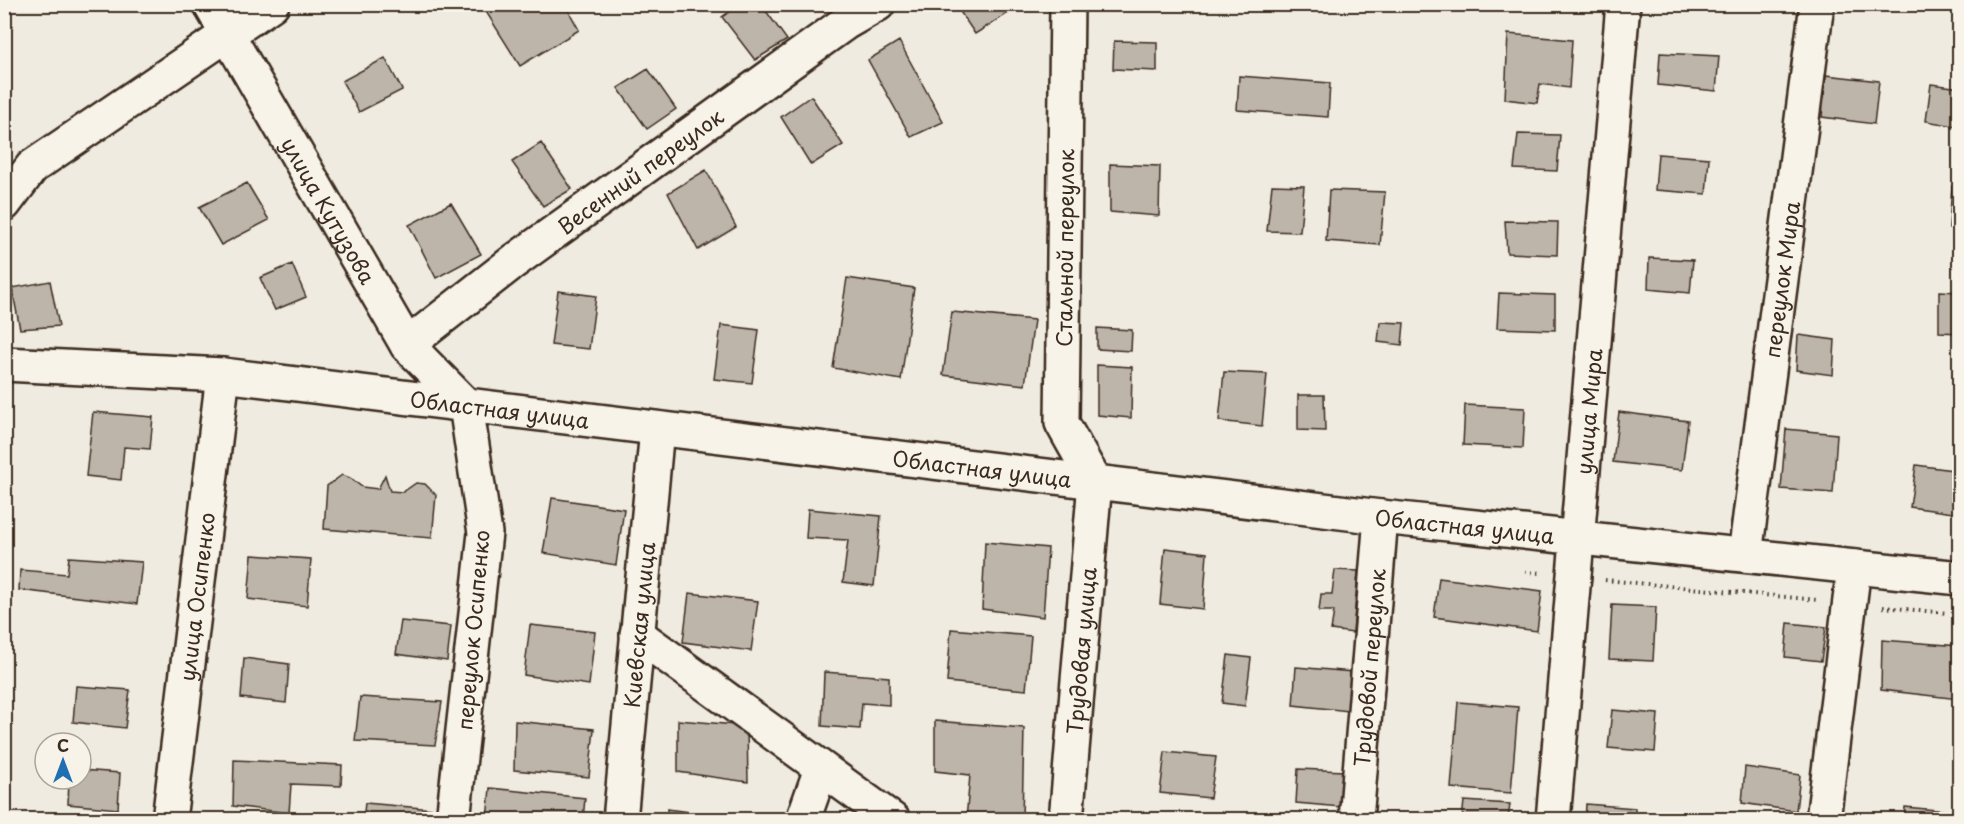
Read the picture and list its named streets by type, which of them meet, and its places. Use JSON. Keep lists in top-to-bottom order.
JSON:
{
  "streets": {
    "street": [
      "Весенний переулок",
      "улица Кутузова",
      "Стальной переулок",
      "переулок Мира",
      "Областная улица",
      "улица Мира",
      "улица Осипенко",
      "Киевская улица",
      "переулок Осипенко",
      "Трудовая улица",
      "Трудовой переулок"
    ]
  },
  "crossings": [
    ["Весенний переулок", "улица Кутузова"],
    ["улица Кутузова", "Областная улица"],
    ["улица Кутузова", "переулок Осипенко"],
    ["Стальной переулок", "Областная улица"],
    ["Стальной переулок", "Трудовая улица"],
    ["переулок Мира", "Областная улица"],
    ["Областная улица", "улица Мира"],
    ["Областная улица", "улица Осипенко"],
    ["Областная улица", "Киевская улица"],
    ["Областная улица", "переулок Осипенко"],
    ["Областная улица", "Трудовая улица"],
    ["Областная улица", "Трудовой переулок"]
  ],
  "north": "top"
}
